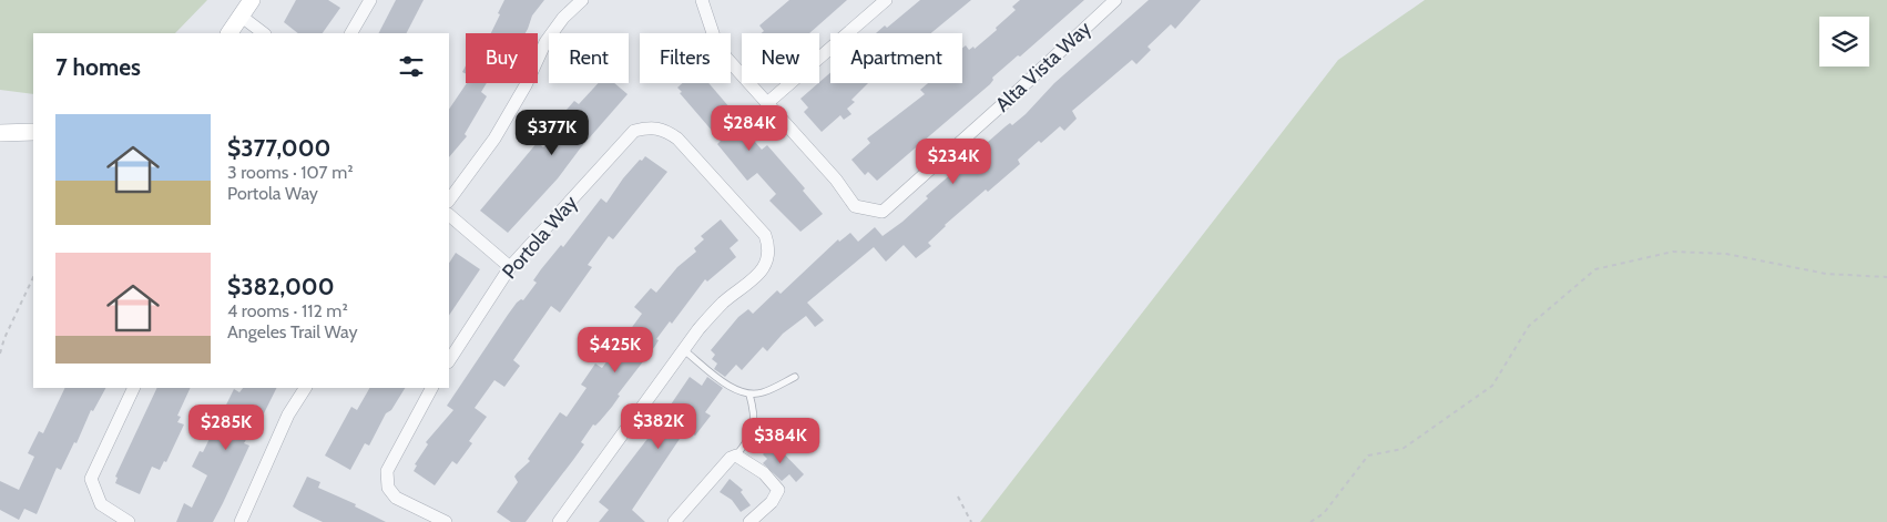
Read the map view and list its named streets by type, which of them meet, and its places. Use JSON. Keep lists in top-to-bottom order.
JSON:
{
  "streets": {
    "street": ["Alta Vista Way", "Portola Way"]
  },
  "page": {
    "chip": [
      "Buy",
      "Rent",
      "Filters",
      "New",
      "Apartment"
    ],
    "heading": "7 homes",
    "list": [
      {
        "name": "$377,000",
        "note": "3 rooms · 107 m² · Portola Way"
      },
      {
        "name": "$382,000",
        "note": "4 rooms · 112 m² · Angeles Trail Way"
      }
    ],
    "price": [
      "$284K",
      "$377K",
      "$234K",
      "$425K",
      "$382K",
      "$285K",
      "$384K"
    ]
  }
}
